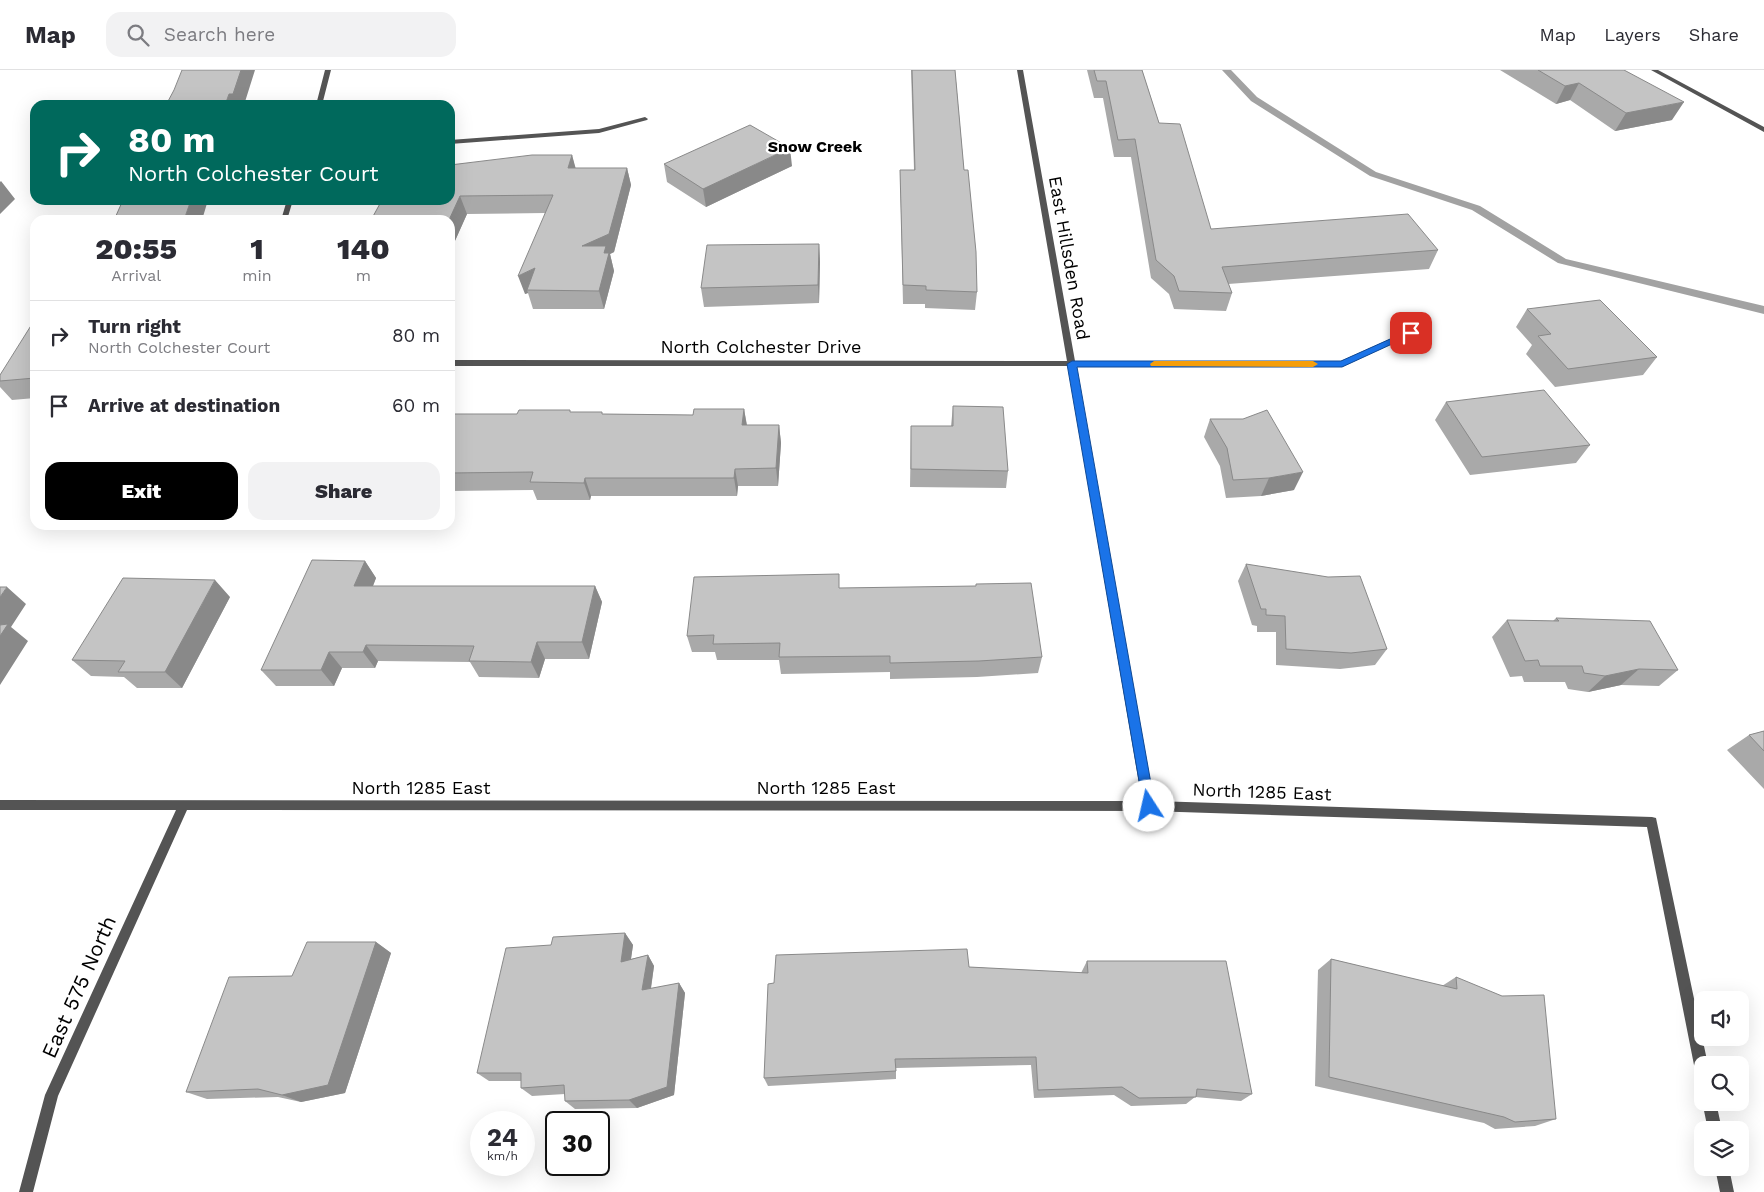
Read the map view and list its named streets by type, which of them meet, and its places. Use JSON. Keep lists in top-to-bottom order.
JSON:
{
  "streets": {
    "street": [
      "East Hillsden Road",
      "North Colchester Drive",
      "North 1285 East",
      "East 575 North"
    ]
  },
  "crossings": [
    ["East Hillsden Road", "North Colchester Drive"],
    ["East Hillsden Road", "North 1285 East"],
    ["North 1285 East", "East 575 North"]
  ],
  "districts": ["Snow Creek"],
  "page": {
    "header": "Map",
    "search": "Search here",
    "nav": ["Map", "Layers", "Share"],
    "turn": ["80 m", "North Colchester Court"],
    "eta": [
      "20:55",
      "Arrival",
      "1",
      "min",
      "140",
      "m"
    ],
    "list": [
      {
        "name": "Turn right",
        "note": "North Colchester Court",
        "value": "80 m"
      },
      {
        "name": "Arrive at destination",
        "value": "60 m"
      }
    ],
    "buttons": ["Exit", "Share"],
    "speed": "24 km/h",
    "limit": "30"
  }
}
